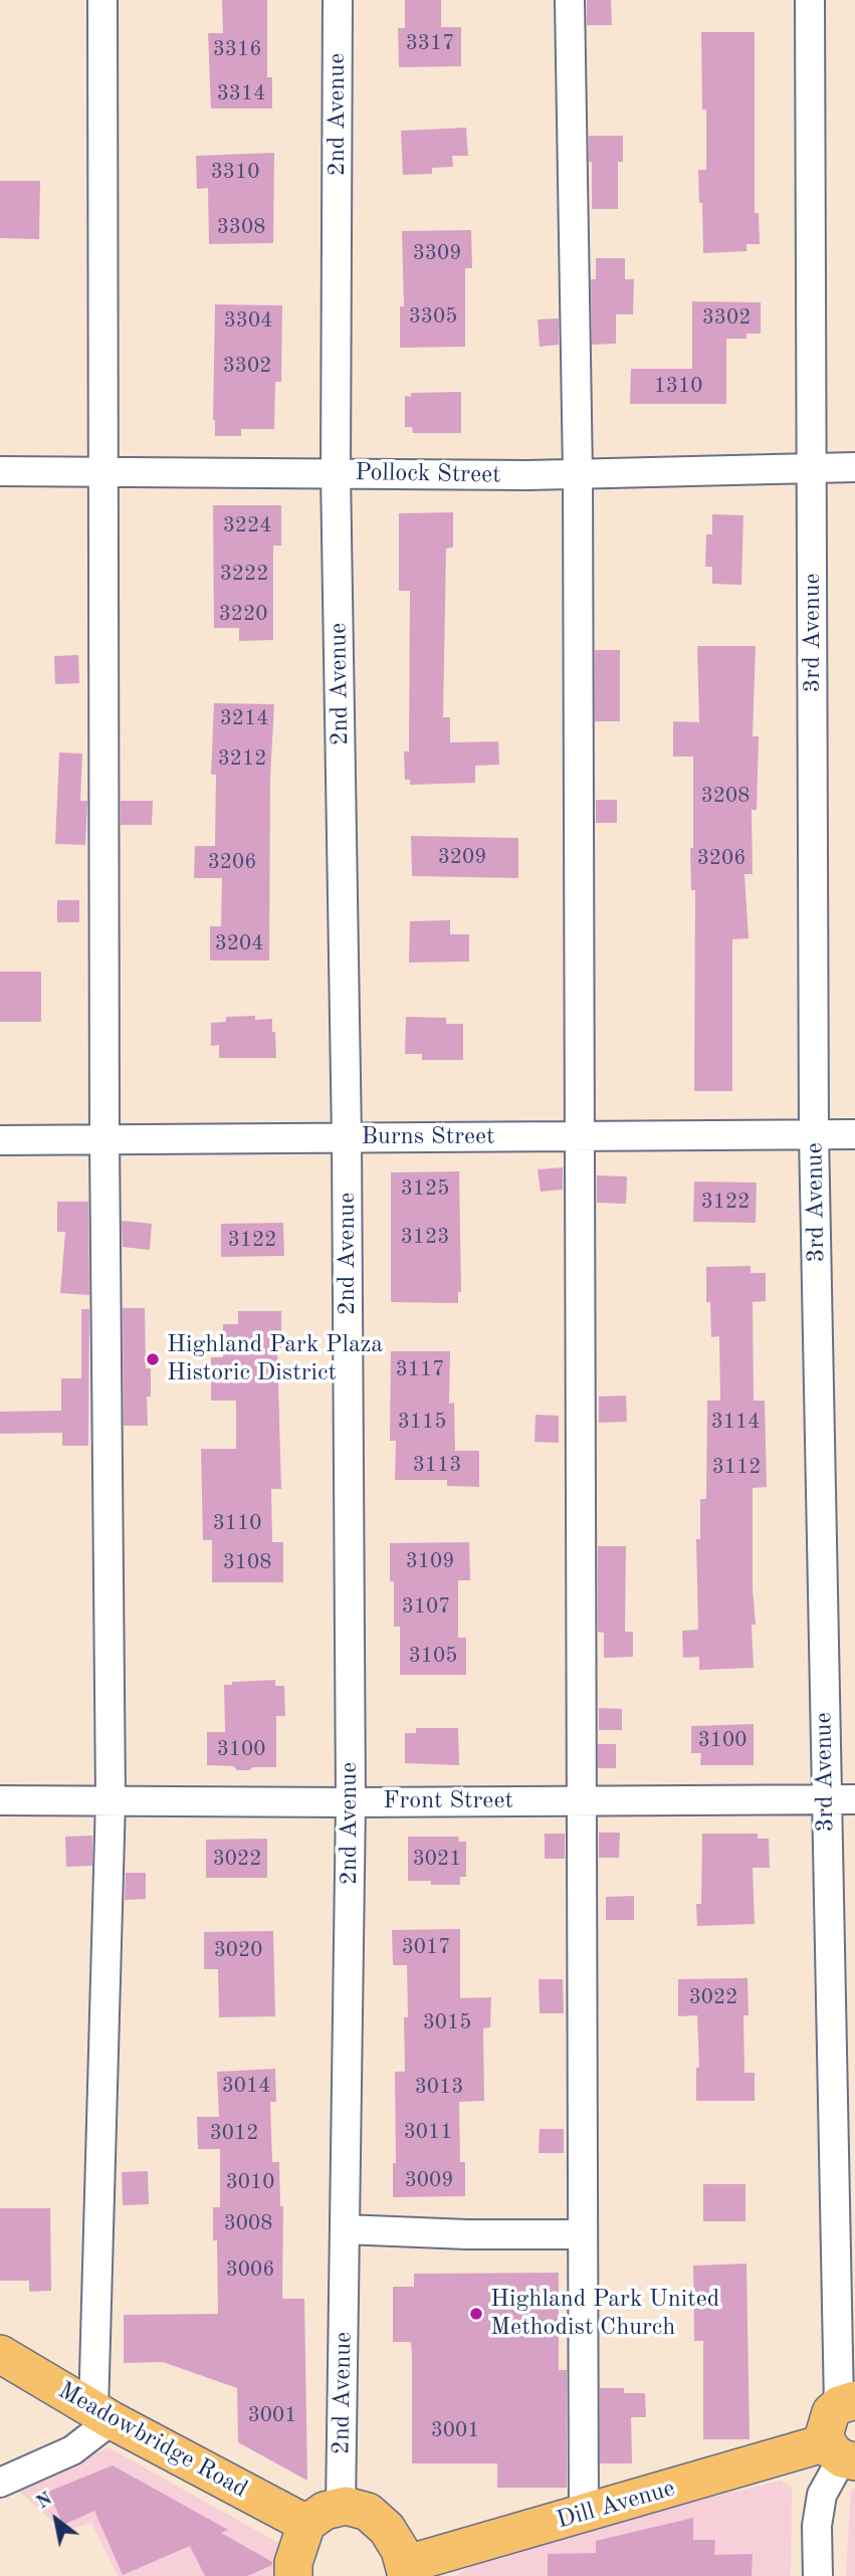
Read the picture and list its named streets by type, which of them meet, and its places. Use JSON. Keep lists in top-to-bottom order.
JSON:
{
  "streets": {
    "main road": ["Meadowbridge Road", "Dill Avenue"],
    "street": [
      "2nd Avenue",
      "Pollock Street",
      "3rd Avenue",
      "Burns Street",
      "Front Street"
    ]
  },
  "crossings": [
    ["2nd Avenue", "Pollock Street"],
    ["2nd Avenue", "Burns Street"],
    ["2nd Avenue", "Front Street"],
    ["Pollock Street", "3rd Avenue"],
    ["3rd Avenue", "Burns Street"],
    ["3rd Avenue", "Front Street"]
  ],
  "places": ["Highland Park Plaza Historic District", "Highland Park United Methodist Church"],
  "house_numbers": [
    "3317",
    "3316",
    "3314",
    "3310",
    "3308",
    "3309",
    "3305",
    "3302",
    "3304",
    "3302",
    "1310",
    "3224",
    "3222",
    "3220",
    "3214",
    "3212",
    "3208",
    "3209",
    "3206",
    "3206",
    "3204",
    "3125",
    "3122",
    "3123",
    "3122",
    "3117",
    "3115",
    "3114",
    "3113",
    "3112",
    "3110",
    "3109",
    "3108",
    "3107",
    "3105",
    "3100",
    "3100",
    "3022",
    "3021",
    "3017",
    "3020",
    "3022",
    "3015",
    "3014",
    "3013",
    "3011",
    "3012",
    "3009",
    "3010",
    "3008",
    "3006",
    "3001",
    "3001"
  ],
  "north": "top left"
}
